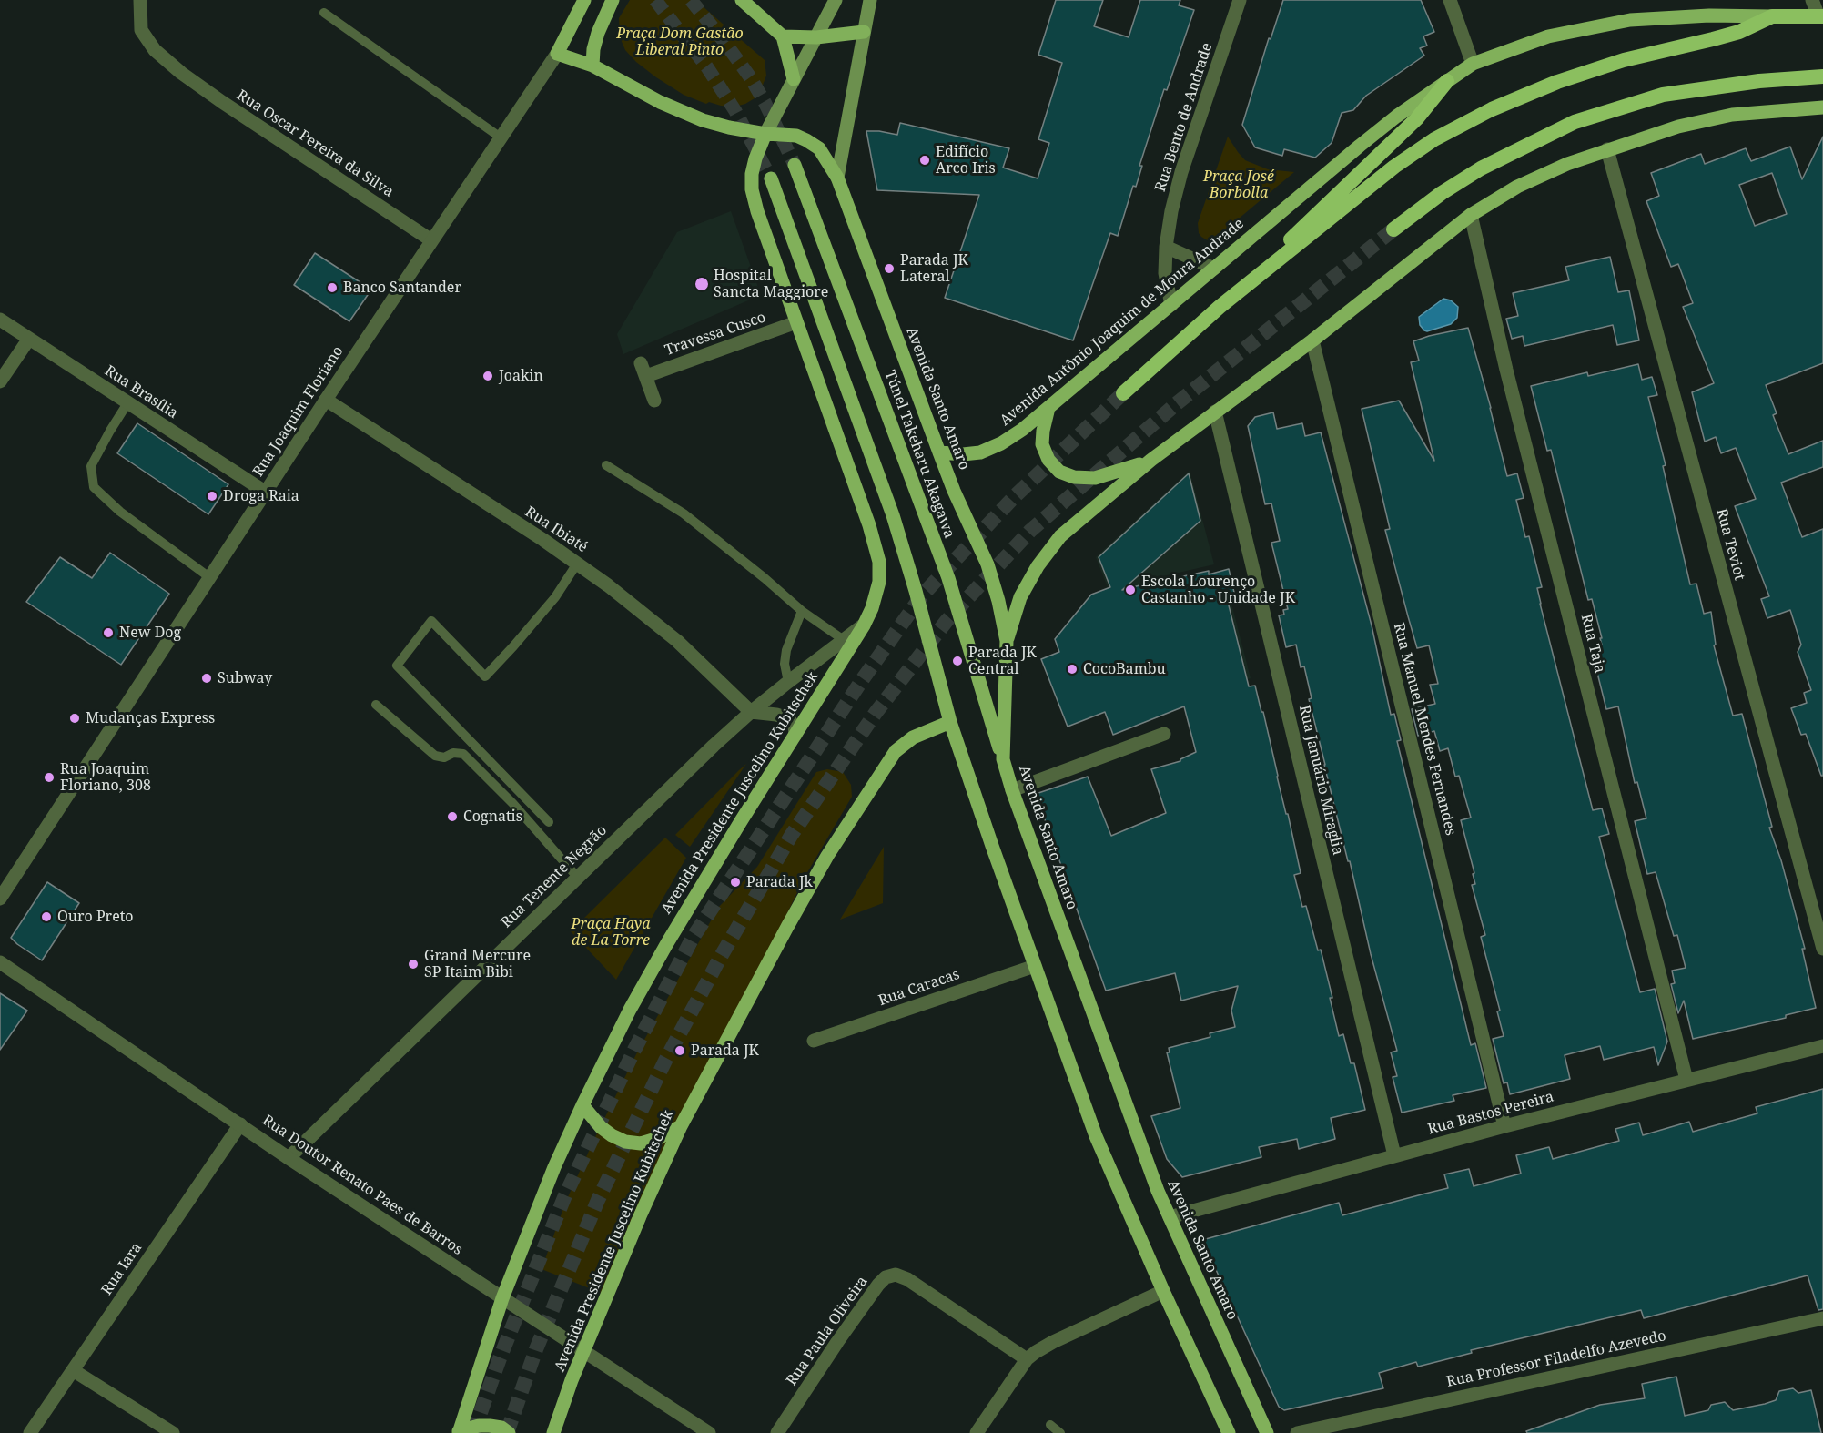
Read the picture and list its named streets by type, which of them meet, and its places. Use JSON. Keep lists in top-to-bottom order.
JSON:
{
  "streets": {
    "highway": ["Avenida Antônio Joaquim de Moura Andrade"],
    "main road": ["Avenida Santo Amaro", "Túnel Takeharu Akagawa", "Avenida Presidente Juscelino Kubitschek"],
    "street": [
      "Rua Bento de Andrade",
      "Rua Oscar Pereira da Silva",
      "Travessa Cusco",
      "Rua Brasília",
      "Rua Joaquim Floriano",
      "Rua Ibiaté",
      "Rua Teviot",
      "Rua Taja",
      "Rua Manuel Mendes Fernandes",
      "Rua Januário Miraglia",
      "Rua Tenente Negrão",
      "Rua Caracas",
      "Rua Bastos Pereira",
      "Rua Doutor Renato Paes de Barros",
      "Rua Iara",
      "Rua Paula Oliveira",
      "Rua Professor Filadelfo Azevedo"
    ]
  },
  "crossings": [
    ["Rua Bento de Andrade", "Avenida Antônio Joaquim de Moura Andrade"],
    ["Rua Oscar Pereira da Silva", "Rua Joaquim Floriano"],
    ["Avenida Antônio Joaquim de Moura Andrade", "Avenida Santo Amaro"],
    ["Travessa Cusco", "Avenida Presidente Juscelino Kubitschek"],
    ["Rua Brasília", "Rua Joaquim Floriano"],
    ["Avenida Santo Amaro", "Túnel Takeharu Akagawa"],
    ["Avenida Santo Amaro", "Rua Bastos Pereira"],
    ["Rua Joaquim Floriano", "Rua Ibiaté"],
    ["Rua Ibiaté", "Rua Tenente Negrão"],
    ["Rua Taja", "Rua Bastos Pereira"],
    ["Rua Manuel Mendes Fernandes", "Rua Bastos Pereira"],
    ["Rua Januário Miraglia", "Rua Bastos Pereira"],
    ["Avenida Presidente Juscelino Kubitschek", "Rua Tenente Negrão"],
    ["Avenida Presidente Juscelino Kubitschek", "Rua Doutor Renato Paes de Barros"],
    ["Rua Tenente Negrão", "Rua Doutor Renato Paes de Barros"],
    ["Rua Doutor Renato Paes de Barros", "Rua Iara"]
  ],
  "parks": ["Praça Dom Gastão Liberal Pinto", "Praça José Borbolla", "Praça Haya de La Torre"],
  "places": [
    "Edifício Arco Iris",
    "Parada JK Lateral",
    "Hospital Sancta Maggiore",
    "Banco Santander",
    "Joakin",
    "Droga Raia",
    "Escola Lourenço Castanho - Unidade JK",
    "New Dog",
    "Parada JK Central",
    "CocoBambu",
    "Subway",
    "Mudanças Express",
    "Rua Joaquim Floriano, 308",
    "Cognatis",
    "Parada Jk",
    "Ouro Preto",
    "Grand Mercure SP Itaim Bibi",
    "Parada JK"
  ]
}
